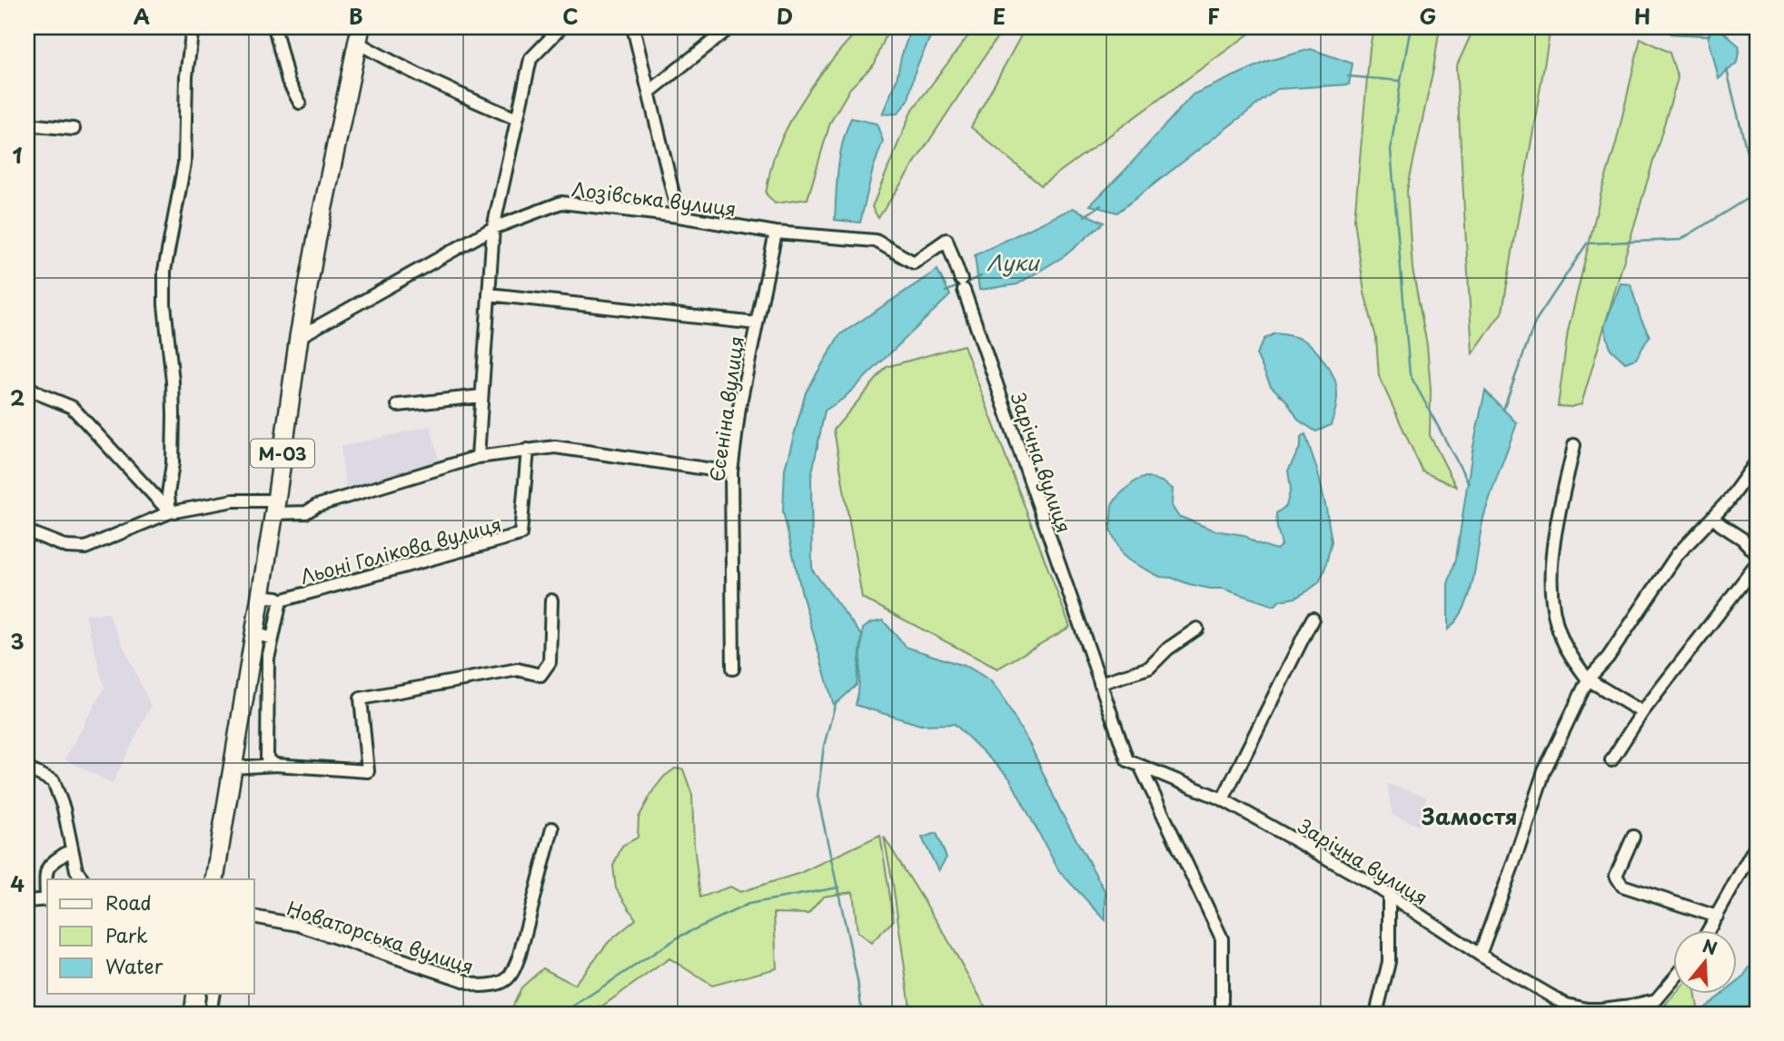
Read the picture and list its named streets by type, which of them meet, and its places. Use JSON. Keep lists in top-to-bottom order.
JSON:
{
  "streets": {
    "highway": ["М-03"],
    "street": [
      "Лозівська вулиця",
      "Єсеніна вулиця",
      "Зарічна вулиця",
      "Льоні Голікова вулиця",
      "Новаторська вулиця"
    ]
  },
  "crossings": [
    ["Лозівська вулиця", "Єсеніна вулиця"],
    ["Лозівська вулиця", "М-03"],
    ["Лозівська вулиця", "Зарічна вулиця"],
    ["М-03", "Льоні Голікова вулиця"]
  ],
  "districts": ["Замостя"],
  "water": ["Луки"],
  "legend": ["Road", "Park", "Water"],
  "north": "top",
  "grid": {
    "columns": [
      "A",
      "B",
      "C",
      "D",
      "E",
      "F",
      "G",
      "H"
    ],
    "rows": [
      "1",
      "2",
      "3",
      "4"
    ]
  }
}
